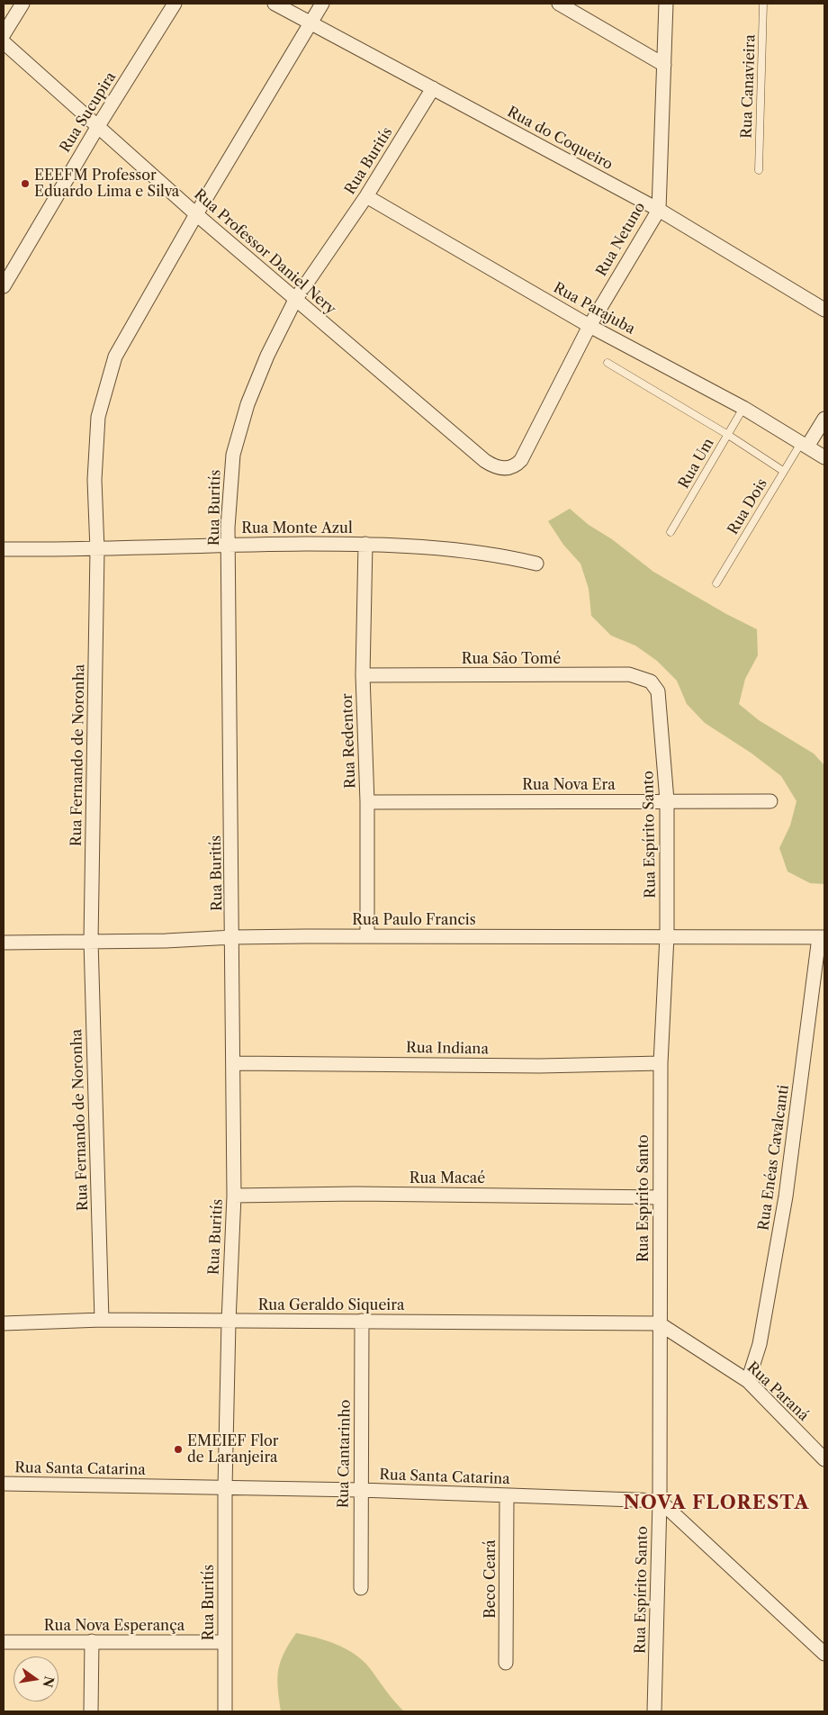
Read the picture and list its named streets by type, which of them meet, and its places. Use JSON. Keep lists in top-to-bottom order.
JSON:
{
  "streets": {
    "street": [
      "Rua Sucupira",
      "Rua do Coqueiro",
      "Rua Buritís",
      "Rua Netuno",
      "Rua Professor Daniel Nery",
      "Rua Parajuba",
      "Rua Monte Azul",
      "Rua São Tomé",
      "Rua Redentor",
      "Rua Fernando de Noronha",
      "Rua Nova Era",
      "Rua Espírito Santo",
      "Rua Paulo Francis",
      "Rua Indiana",
      "Rua Enéas Cavalcanti",
      "Rua Macaé",
      "Rua Geraldo Siqueira",
      "Rua Paraná",
      "Rua Cantarinho",
      "Rua Santa Catarina",
      "Beco Ceará",
      "Rua Nova Esperança"
    ],
    "lane": ["Rua Canavieira", "Rua Um", "Rua Dois"]
  },
  "crossings": [
    ["Rua Sucupira", "Rua Professor Daniel Nery"],
    ["Rua do Coqueiro", "Rua Buritís"],
    ["Rua do Coqueiro", "Rua Netuno"],
    ["Rua do Coqueiro", "Rua Fernando de Noronha"],
    ["Rua Buritís", "Rua Professor Daniel Nery"],
    ["Rua Buritís", "Rua Parajuba"],
    ["Rua Buritís", "Rua Monte Azul"],
    ["Rua Buritís", "Rua Paulo Francis"],
    ["Rua Buritís", "Rua Indiana"],
    ["Rua Buritís", "Rua Macaé"],
    ["Rua Buritís", "Rua Geraldo Siqueira"],
    ["Rua Buritís", "Rua Santa Catarina"],
    ["Rua Buritís", "Rua Nova Esperança"],
    ["Rua Netuno", "Rua Professor Daniel Nery"],
    ["Rua Netuno", "Rua Parajuba"],
    ["Rua Professor Daniel Nery", "Rua Fernando de Noronha"],
    ["Rua Parajuba", "Rua Um"],
    ["Rua Parajuba", "Rua Dois"],
    ["Rua Monte Azul", "Rua Redentor"],
    ["Rua Monte Azul", "Rua Fernando de Noronha"],
    ["Rua São Tomé", "Rua Redentor"],
    ["Rua São Tomé", "Rua Espírito Santo"],
    ["Rua Redentor", "Rua Nova Era"],
    ["Rua Redentor", "Rua Paulo Francis"],
    ["Rua Fernando de Noronha", "Rua Paulo Francis"],
    ["Rua Fernando de Noronha", "Rua Geraldo Siqueira"],
    ["Rua Nova Era", "Rua Espírito Santo"],
    ["Rua Espírito Santo", "Rua Paulo Francis"],
    ["Rua Espírito Santo", "Rua Indiana"],
    ["Rua Espírito Santo", "Rua Macaé"],
    ["Rua Espírito Santo", "Rua Geraldo Siqueira"],
    ["Rua Espírito Santo", "Rua Paraná"],
    ["Rua Espírito Santo", "Rua Santa Catarina"],
    ["Rua Paulo Francis", "Rua Enéas Cavalcanti"],
    ["Rua Enéas Cavalcanti", "Rua Paraná"],
    ["Rua Geraldo Siqueira", "Rua Paraná"],
    ["Rua Geraldo Siqueira", "Rua Cantarinho"],
    ["Rua Cantarinho", "Rua Santa Catarina"],
    ["Rua Santa Catarina", "Beco Ceará"]
  ],
  "districts": ["NOVA FLORESTA"],
  "places": ["EEEFM Professor Eduardo Lima e Silva", "EMEIEF Flor de Laranjeira"],
  "north": "right"
}
